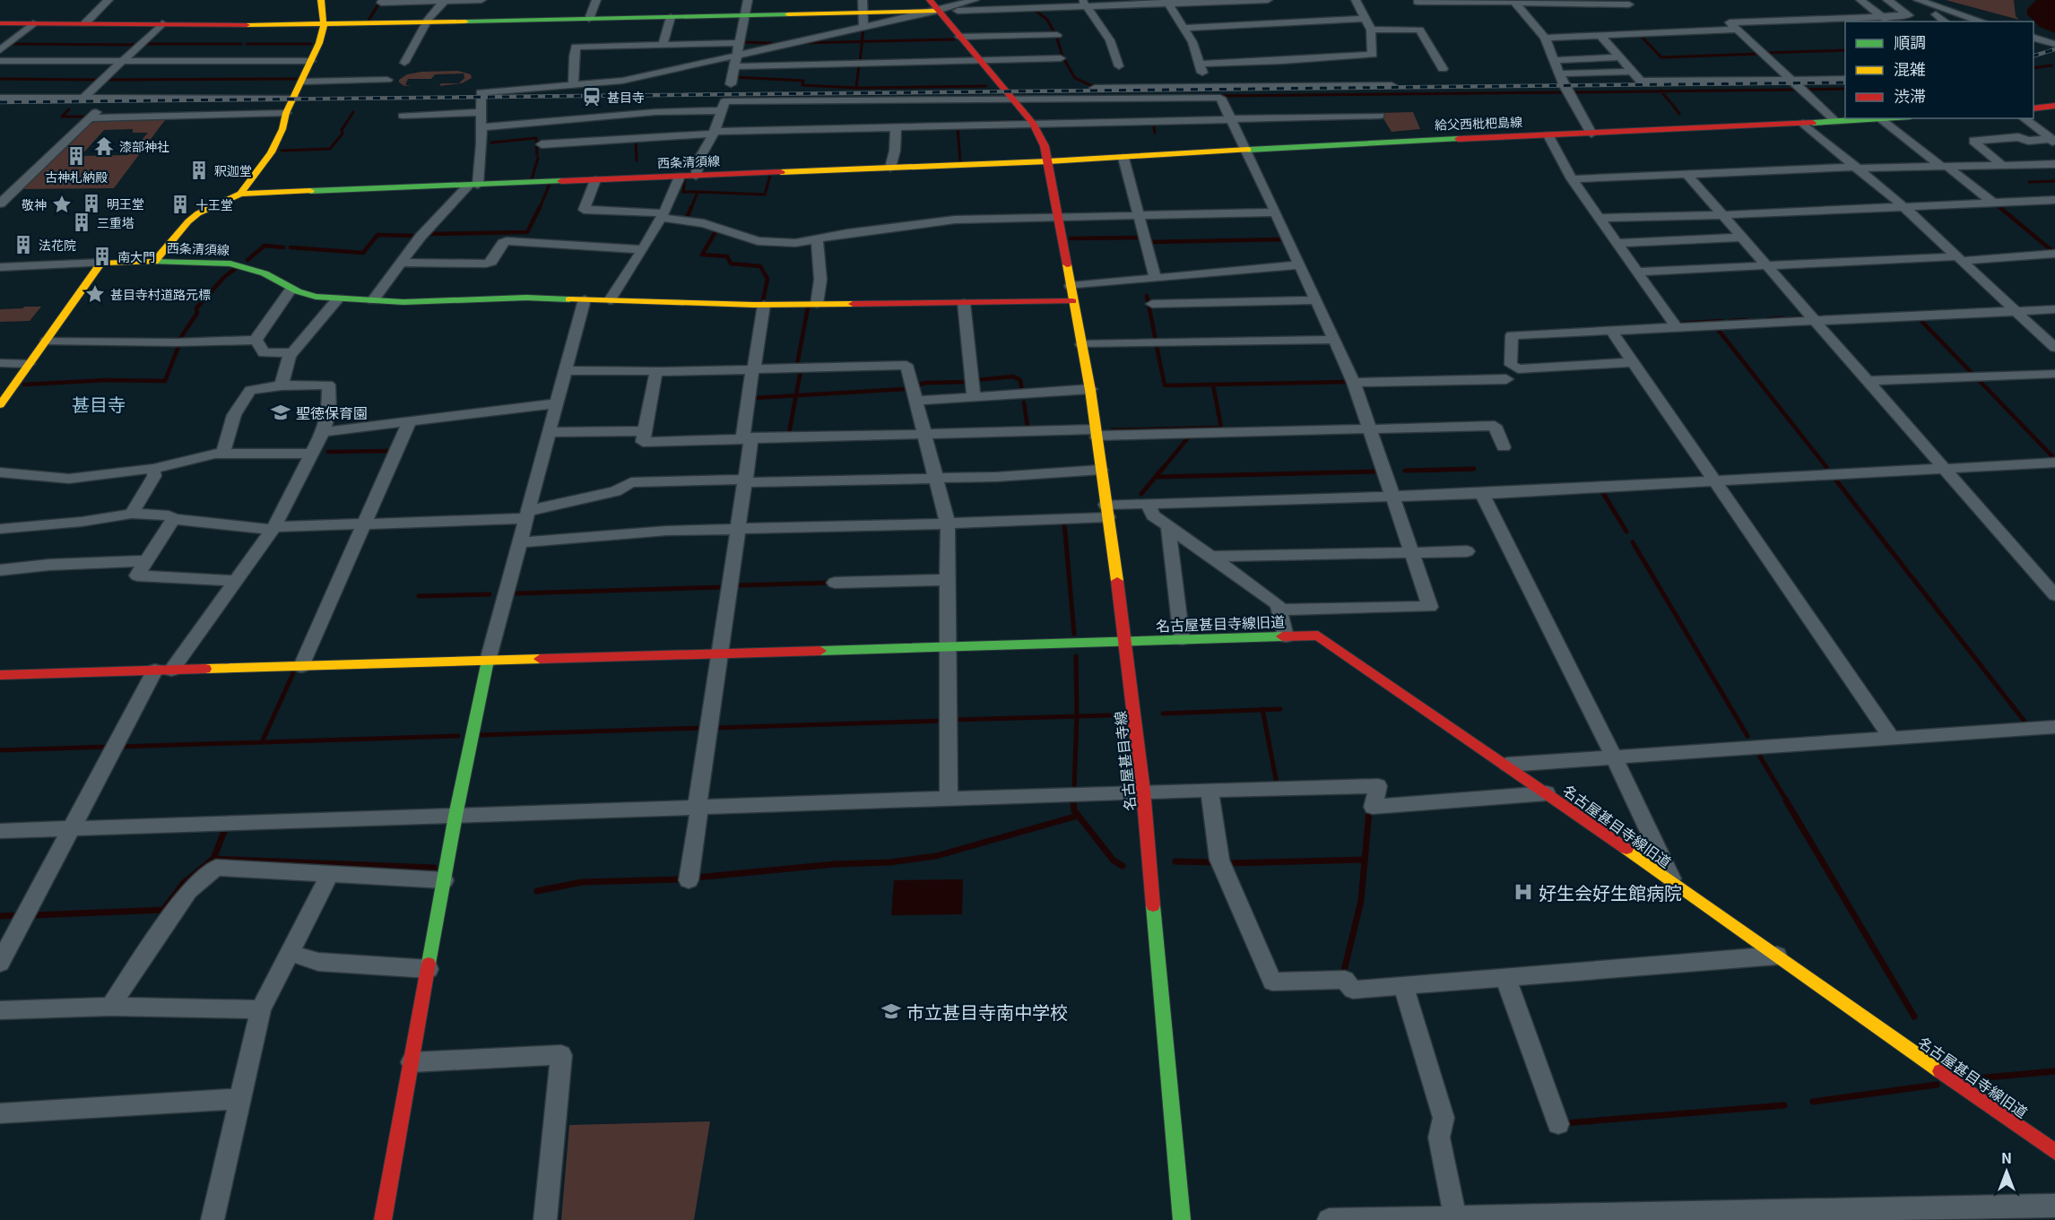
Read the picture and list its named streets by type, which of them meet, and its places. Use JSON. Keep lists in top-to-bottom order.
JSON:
{
  "streets": {
    "main road": [
      "給父西枇杷島線",
      "西条清須線",
      "名古屋甚目寺線旧道",
      "名古屋甚目寺線"
    ]
  },
  "crossings": [
    ["給父西枇杷島線", "西条清須線"],
    ["給父西枇杷島線", "名古屋甚目寺線"],
    ["西条清須線", "名古屋甚目寺線"],
    ["名古屋甚目寺線旧道", "名古屋甚目寺線"]
  ],
  "districts": ["甚目寺"],
  "places": {
    "station": ["甚目寺"],
    "temple": ["漆部神社"],
    "building": [
      "古神札納殿",
      "釈迦堂",
      "明王堂",
      "十王堂",
      "三重塔",
      "法花院",
      "南大門"
    ],
    "place": ["敬神", "甚目寺村道路元標"],
    "school or university": ["聖徳保育園", "市立甚目寺南中学校"],
    "hospital": ["好生会好生館病院"]
  },
  "legend": ["順調", "混雑", "渋滞"],
  "north": "top"
}
